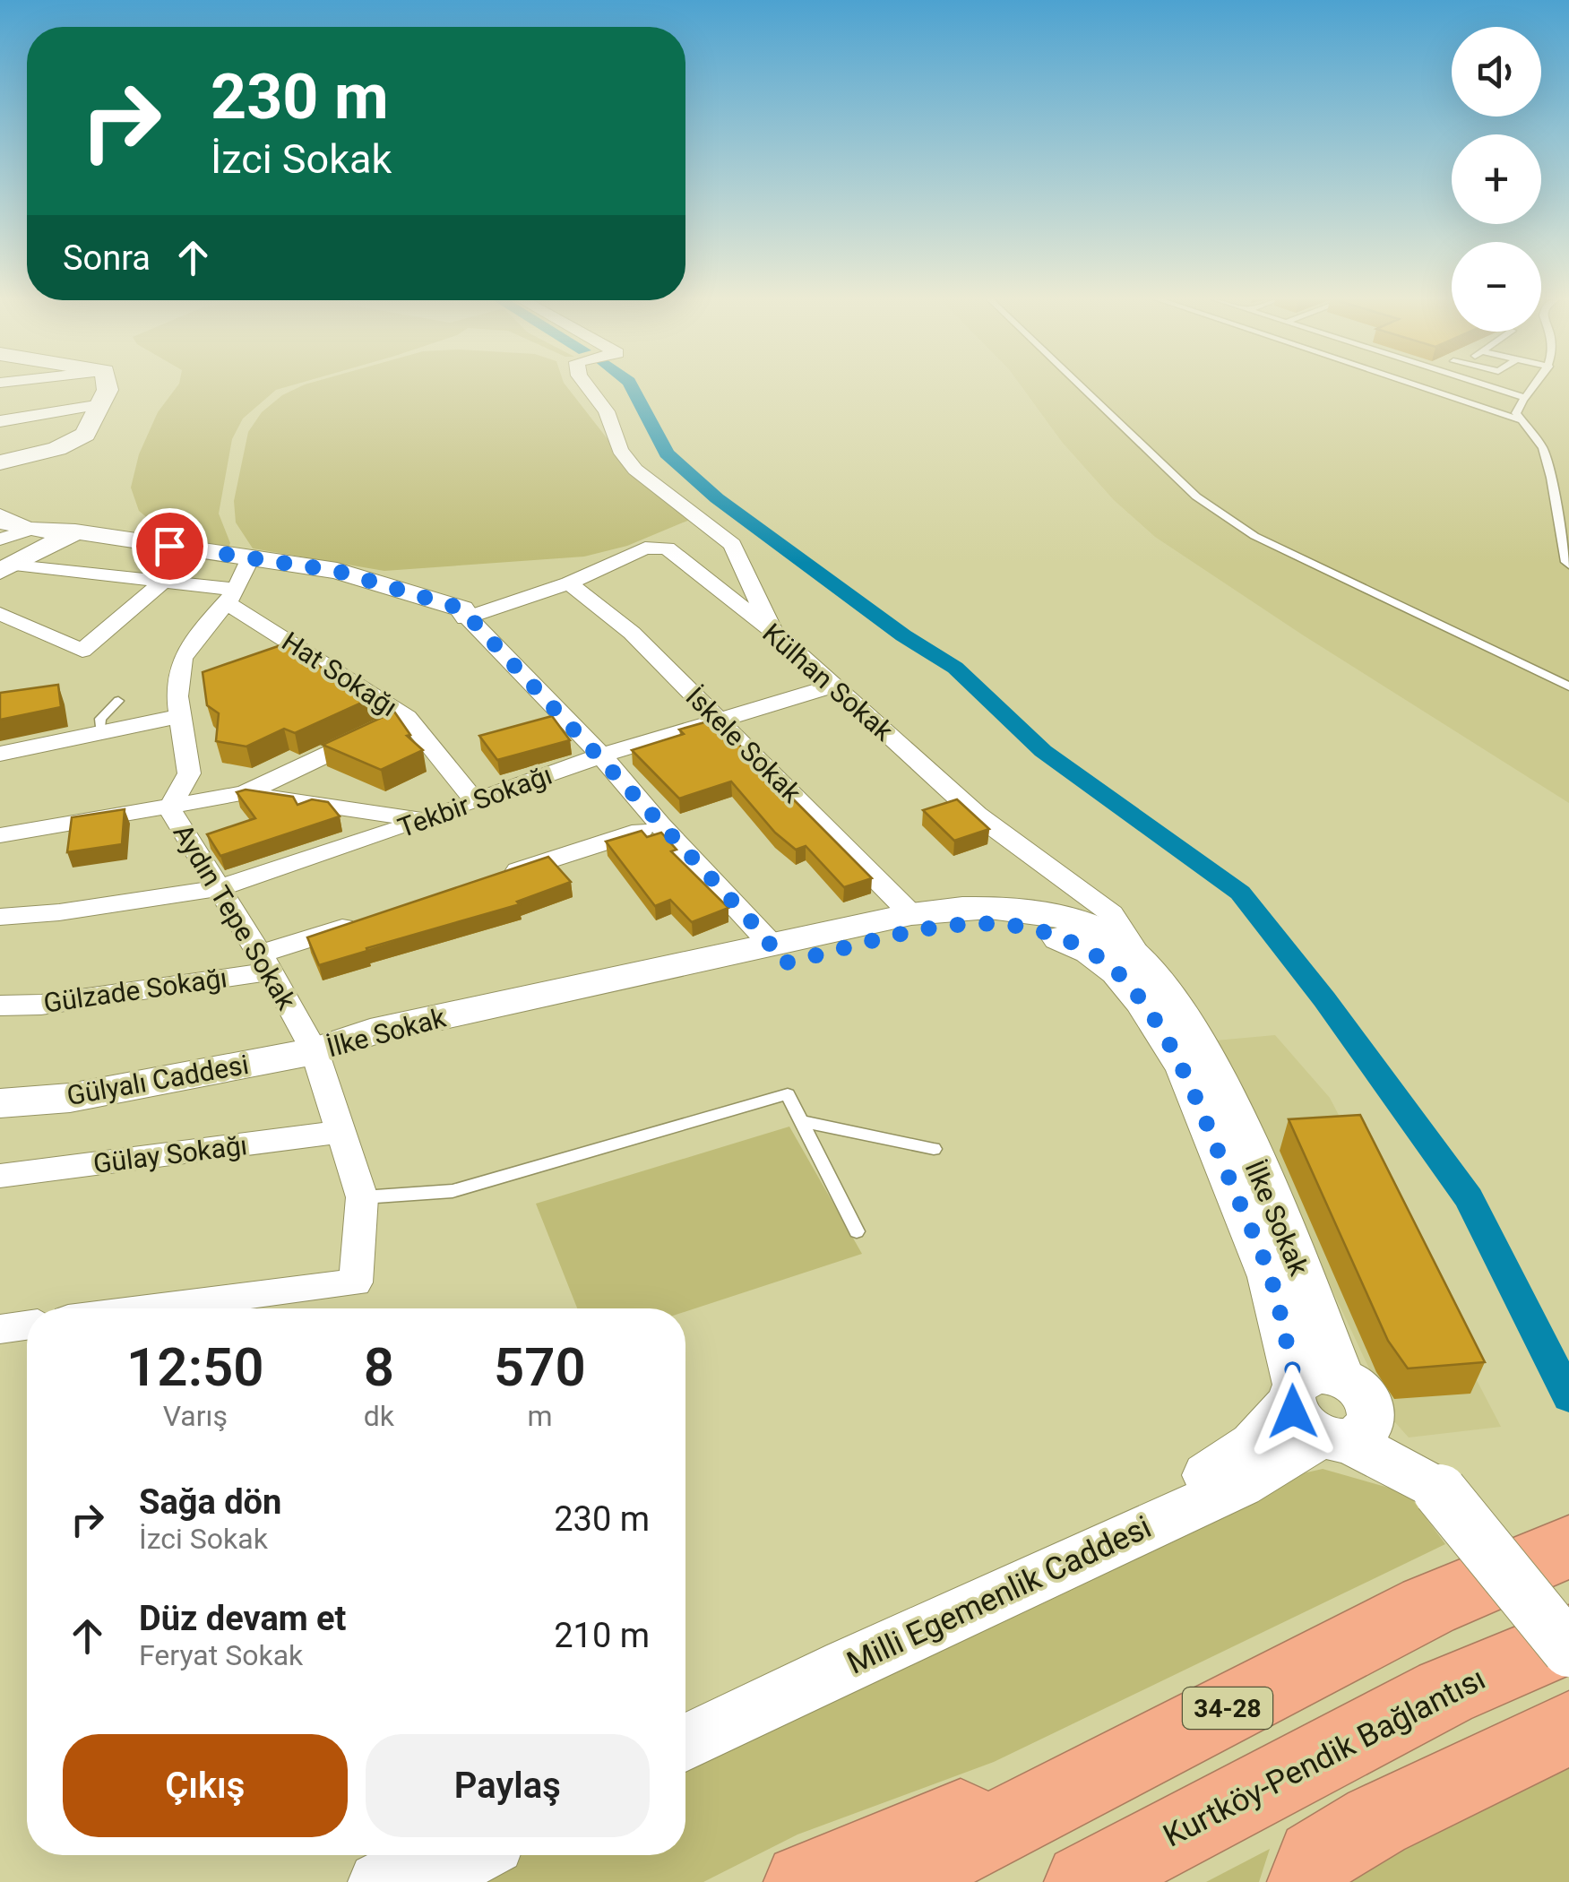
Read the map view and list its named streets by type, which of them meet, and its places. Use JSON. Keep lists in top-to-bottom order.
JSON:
{
  "streets": {
    "highway": ["34-28", "Kurtköy-Pendik Bağlantısı"],
    "street": [
      "Hat Sokağı",
      "Külhan Sokak",
      "İskele Sokak",
      "Tekbir Sokağı",
      "Aydın Tepe Sokak",
      "Gülzade Sokağı",
      "İlke Sokak",
      "Gülyalı Caddesi",
      "Gülay Sokağı",
      "Milli Egemenlik Caddesi"
    ]
  },
  "crossings": [
    ["Hat Sokağı", "Tekbir Sokağı"],
    ["Külhan Sokak", "İskele Sokak"],
    ["Külhan Sokak", "Tekbir Sokağı"],
    ["Külhan Sokak", "İlke Sokak"],
    ["İskele Sokak", "Tekbir Sokağı"],
    ["İskele Sokak", "İlke Sokak"],
    ["Tekbir Sokağı", "Aydın Tepe Sokak"],
    ["Aydın Tepe Sokak", "Gülzade Sokağı"],
    ["Aydın Tepe Sokak", "İlke Sokak"],
    ["Aydın Tepe Sokak", "Gülyalı Caddesi"],
    ["Aydın Tepe Sokak", "Gülay Sokağı"],
    ["İlke Sokak", "Gülyalı Caddesi"],
    ["İlke Sokak", "Milli Egemenlik Caddesi"]
  ],
  "page": {
    "map_buttons": ["+", "−"],
    "turn": ["230 m", "İzci Sokak"],
    "then": "Sonra",
    "eta": [
      "12:50",
      "Varış",
      "8",
      "dk",
      "570",
      "m"
    ],
    "list": [
      {
        "name": "Sağa dön",
        "note": "İzci Sokak",
        "value": "230 m"
      },
      {
        "name": "Düz devam et",
        "note": "Feryat Sokak",
        "value": "210 m"
      }
    ],
    "buttons": ["Çıkış", "Paylaş"]
  }
}
